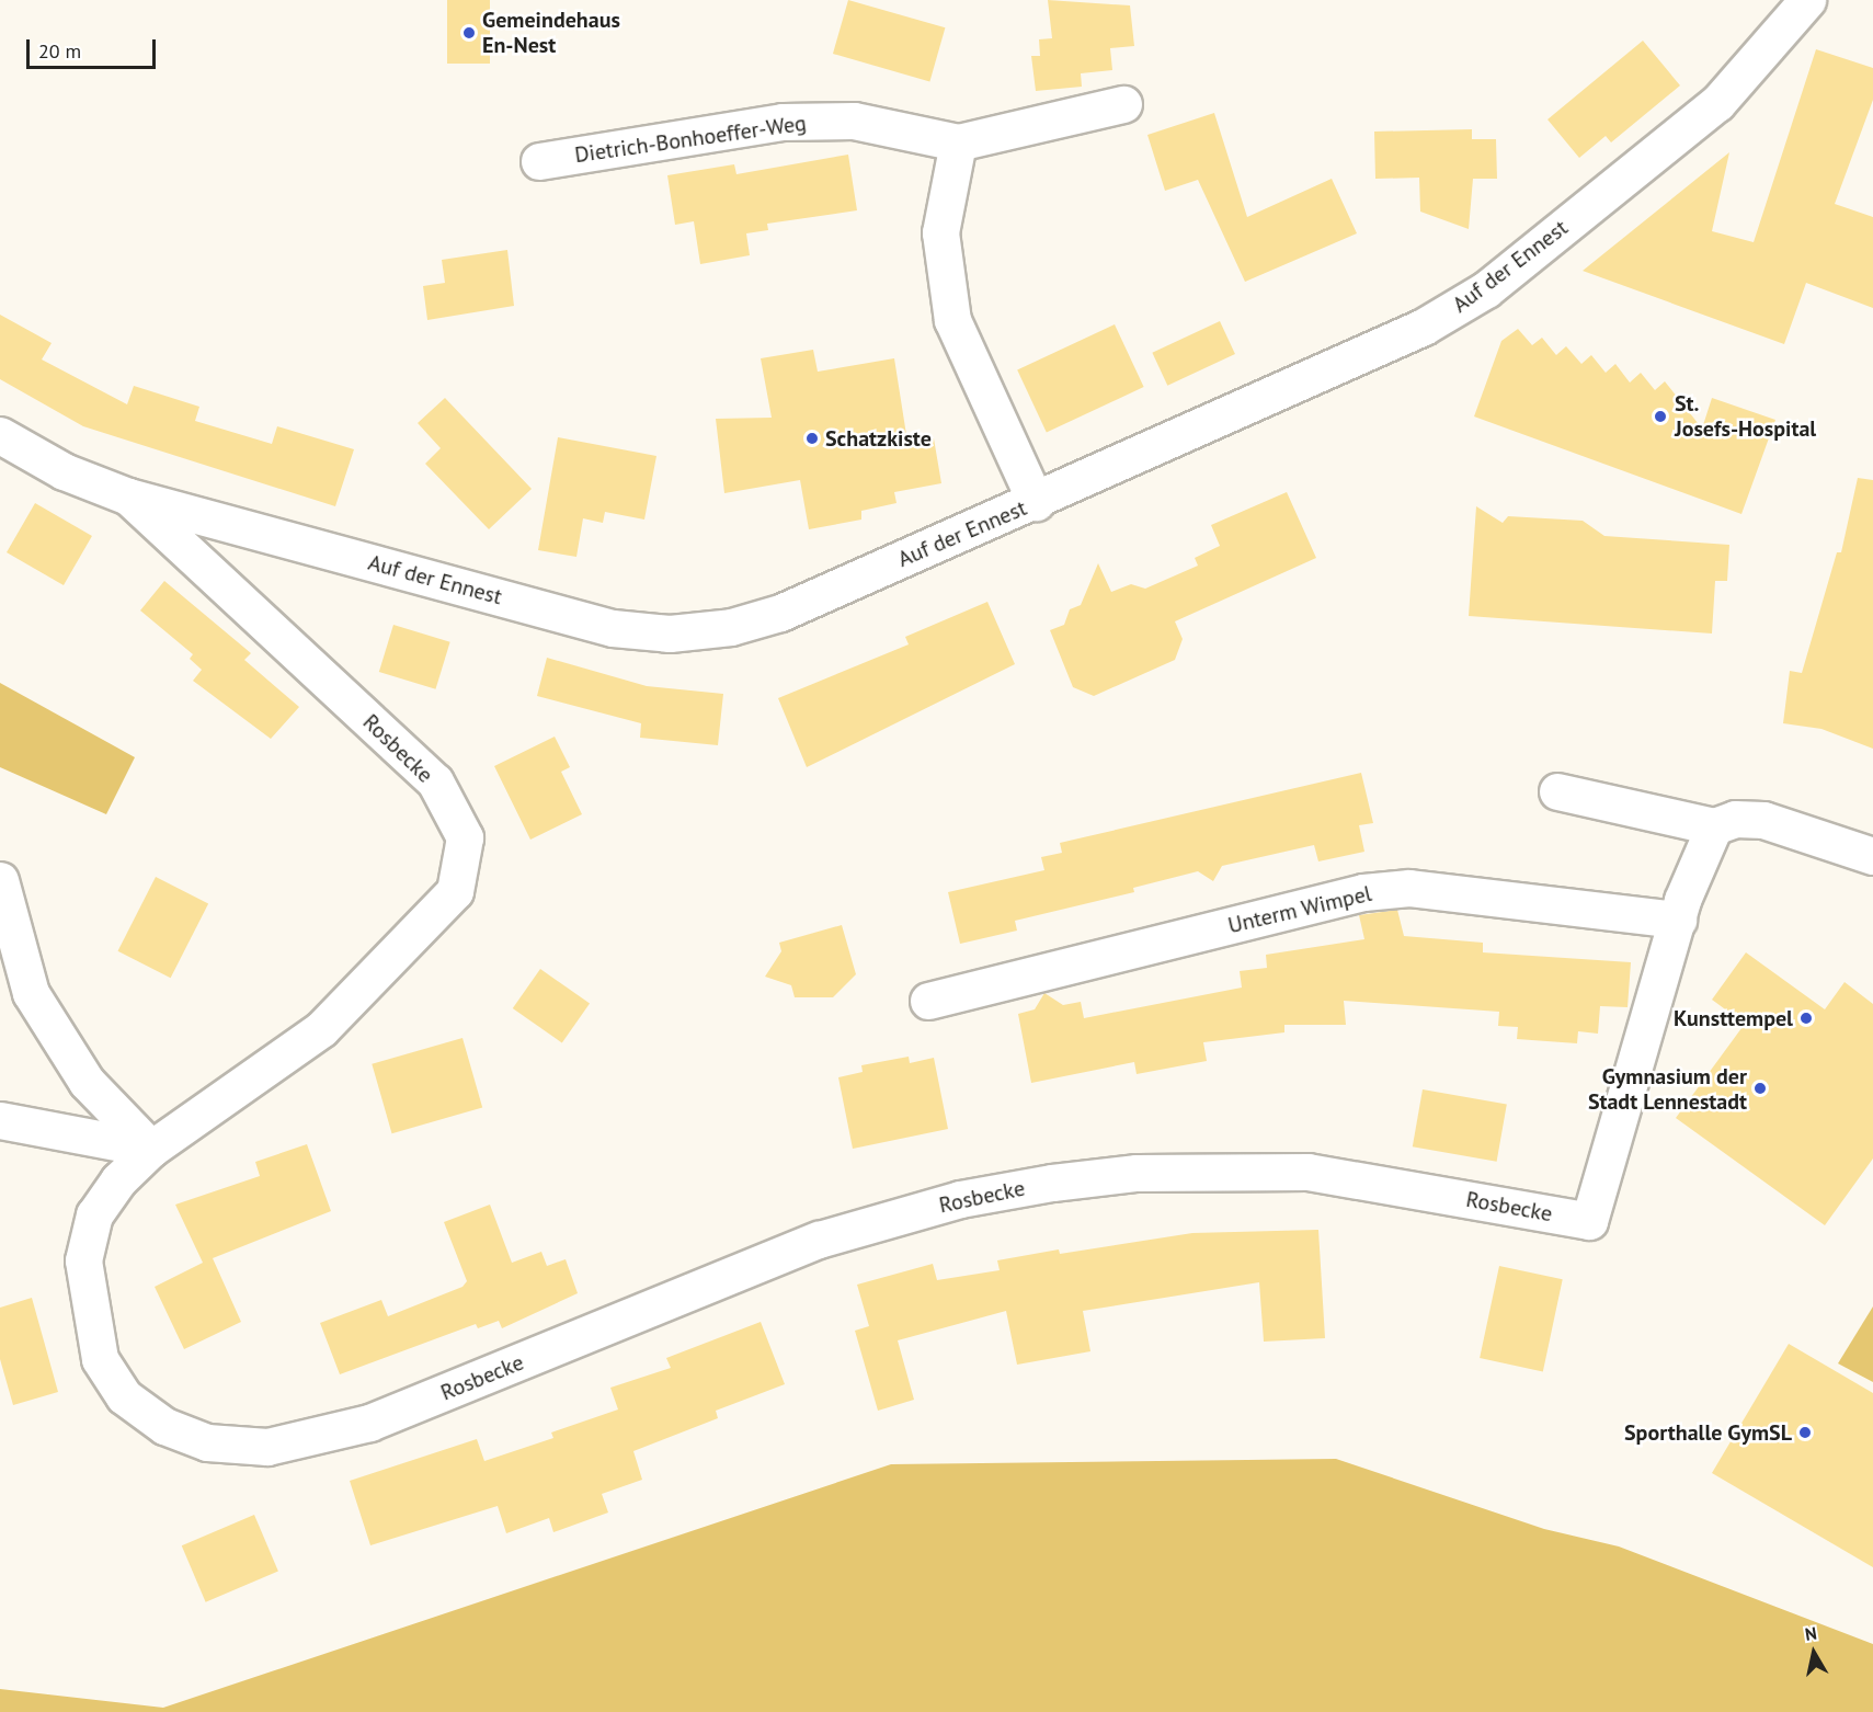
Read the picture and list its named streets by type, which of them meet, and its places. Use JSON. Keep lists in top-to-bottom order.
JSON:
{
  "streets": {
    "street": [
      "Dietrich-Bonhoeffer-Weg",
      "Auf der Ennest",
      "Rosbecke",
      "Unterm Wimpel"
    ]
  },
  "crossings": [
    ["Auf der Ennest", "Rosbecke"],
    ["Rosbecke", "Unterm Wimpel"]
  ],
  "places": [
    "Gemeindehaus En-Nest",
    "St. Josefs-Hospital",
    "Schatzkiste",
    "Kunsttempel",
    "Gymnasium der Stadt Lennestadt",
    "Sporthalle GymSL"
  ],
  "scale_bar": "20 m",
  "north": "top"
}
